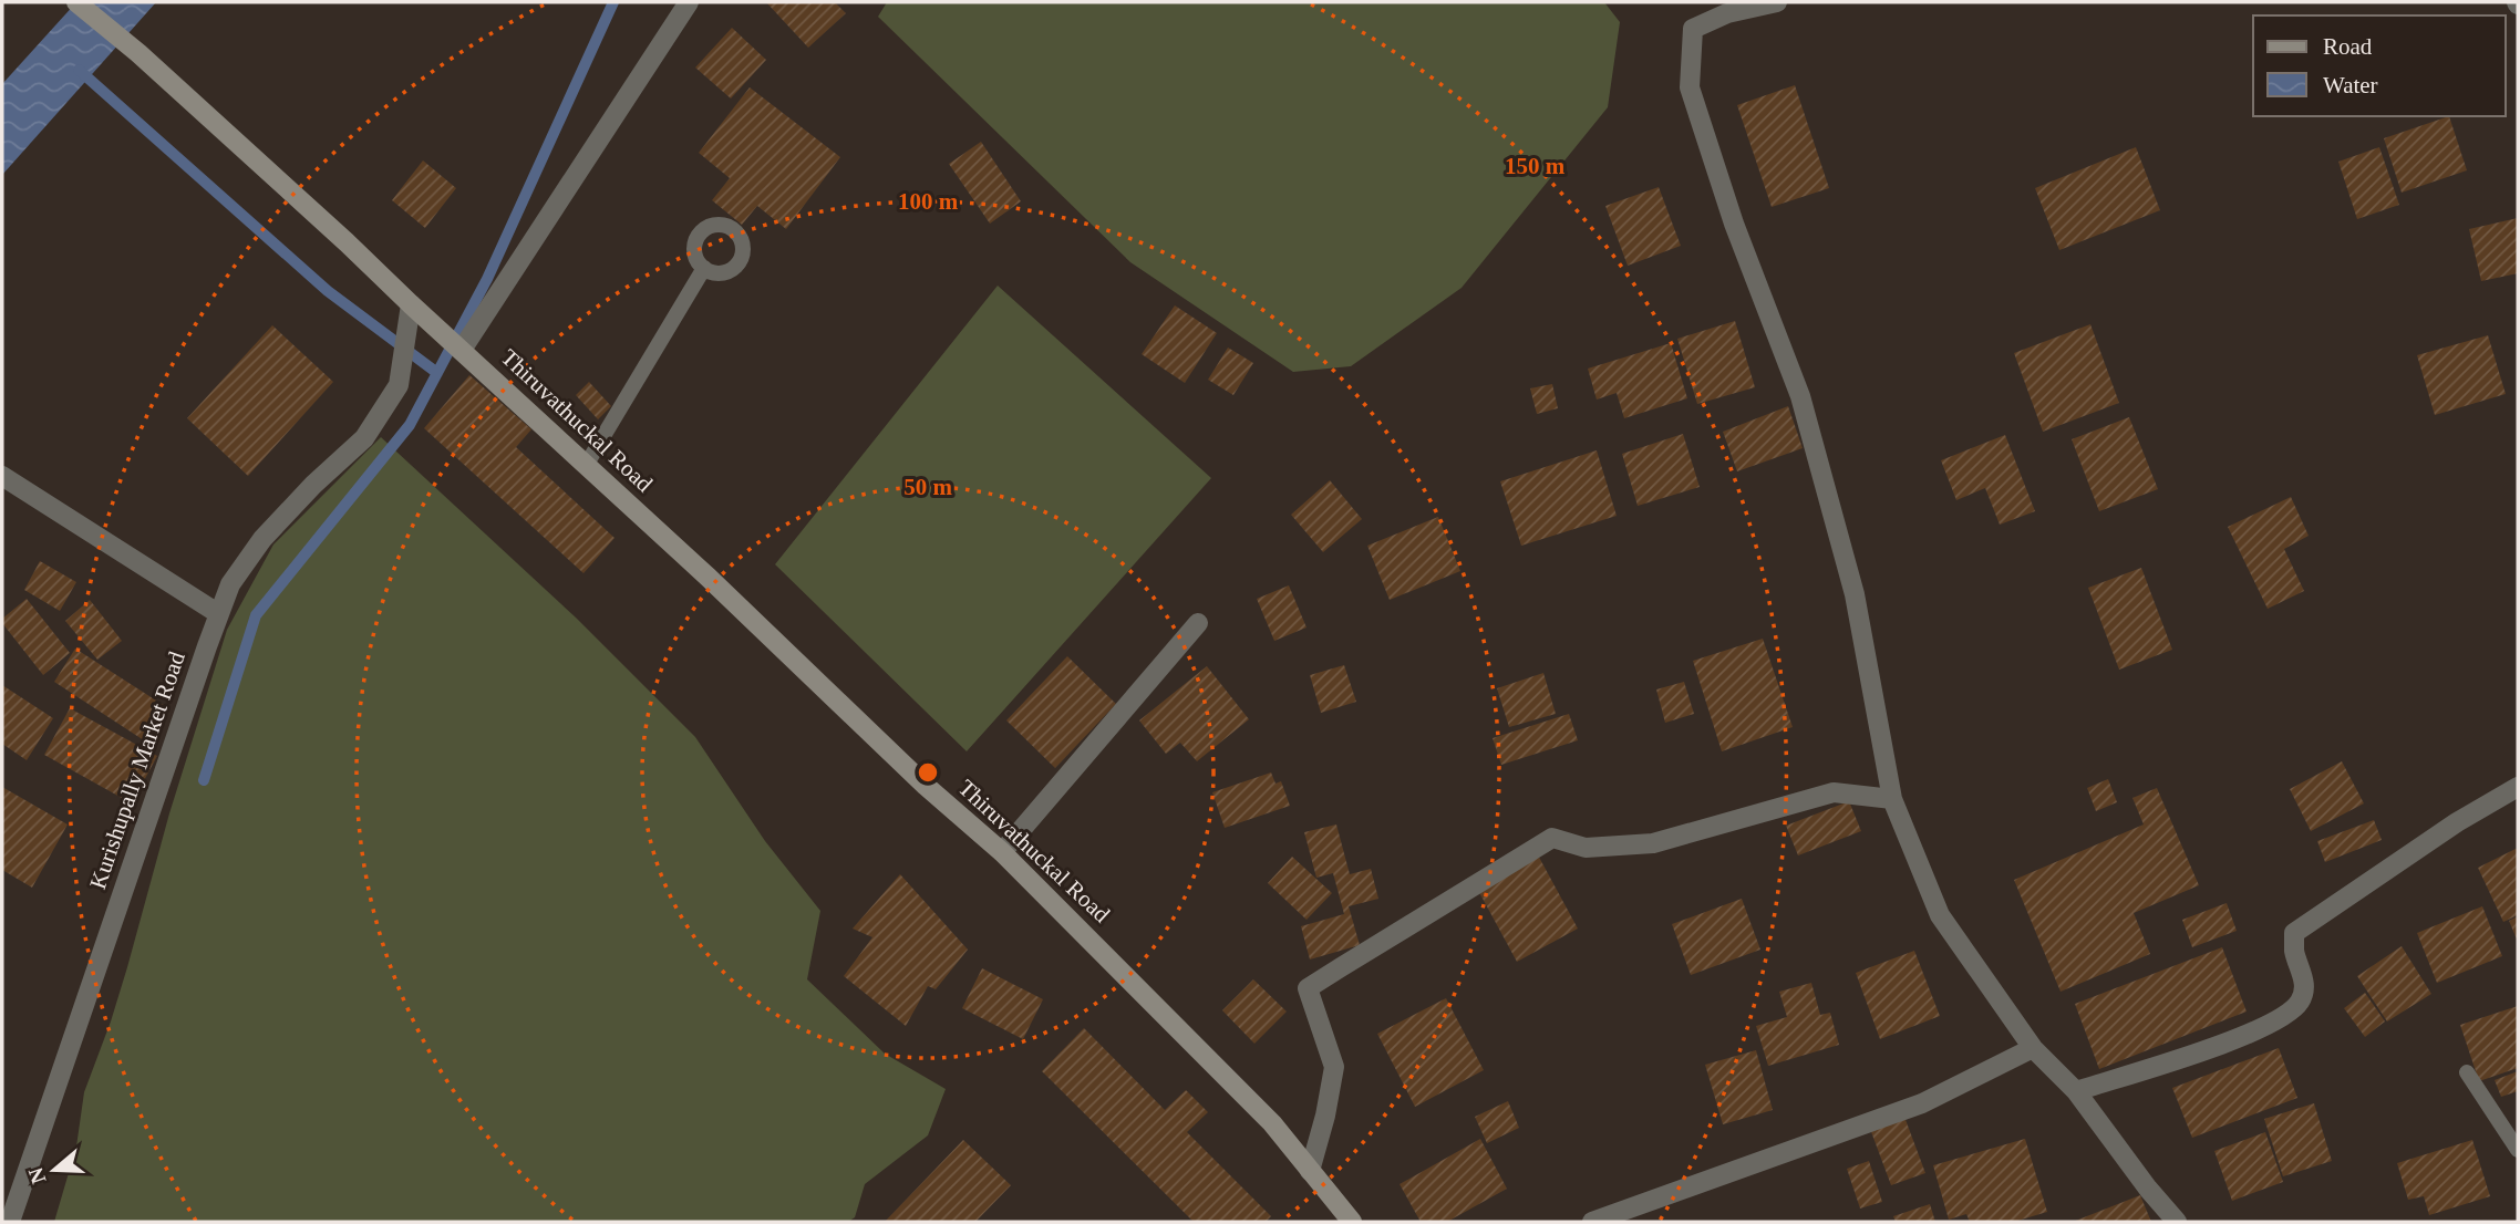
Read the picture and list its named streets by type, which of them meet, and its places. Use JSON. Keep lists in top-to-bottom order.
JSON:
{
  "streets": {
    "main road": ["Thiruvathuckal Road"],
    "street": ["Kurishupally Market Road"]
  },
  "crossings": [
    ["Thiruvathuckal Road", "Kurishupally Market Road"]
  ],
  "legend": ["Road", "Water"],
  "north": "left",
  "rings": ["150 m", "100 m", "50 m"]
}
